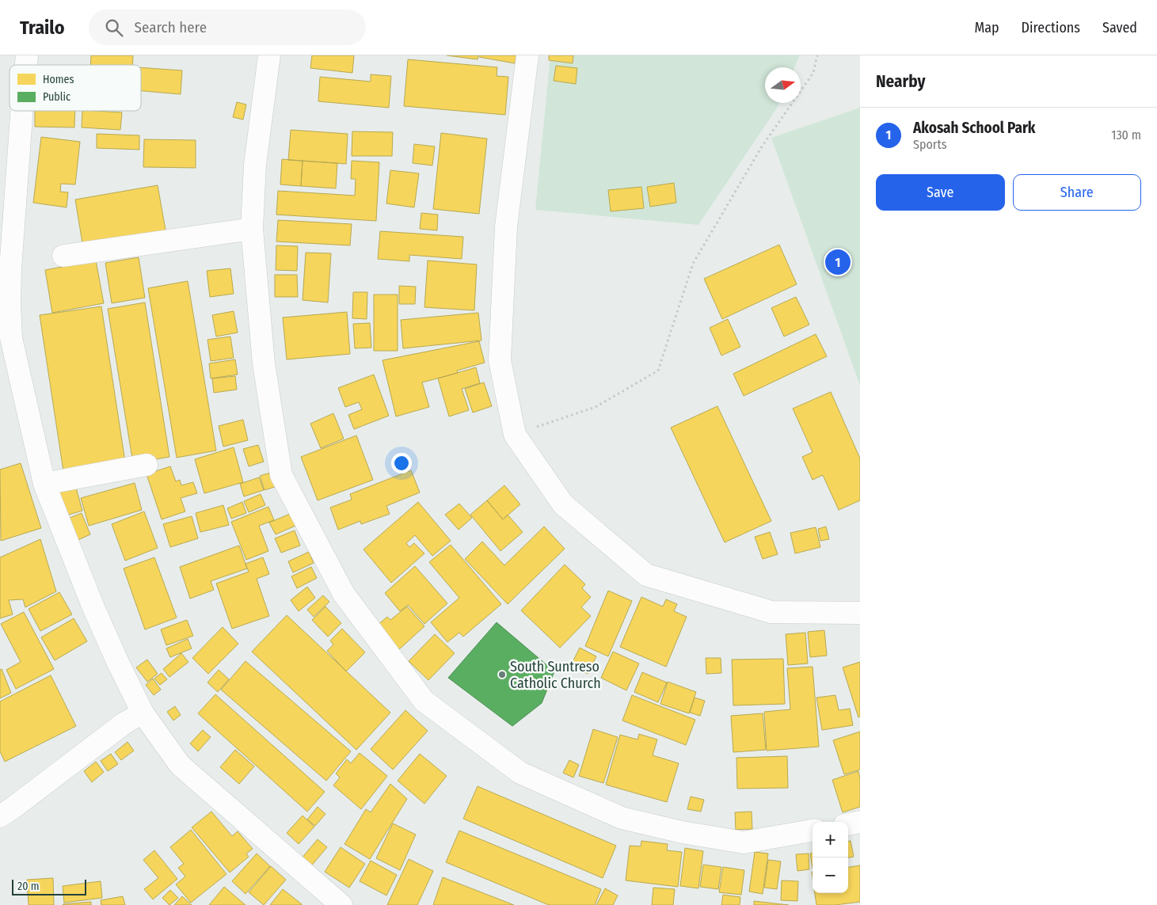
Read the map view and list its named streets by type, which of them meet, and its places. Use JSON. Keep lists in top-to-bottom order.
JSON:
{
  "places": ["South Suntreso Catholic Church"],
  "legend": ["Homes", "Public"],
  "scale_bar": "20 m",
  "north": "right",
  "page": {
    "header": "Trailo",
    "search": "Search here",
    "nav": ["Map", "Directions", "Saved"],
    "heading": "Nearby",
    "list": [
      {
        "mark": "1",
        "name": "Akosah School Park",
        "note": "Sports",
        "value": "130 m"
      }
    ],
    "buttons": ["Save", "Share"],
    "pins": "1",
    "map_buttons": ["+", "−"],
    "scale": "20 m"
  }
}
